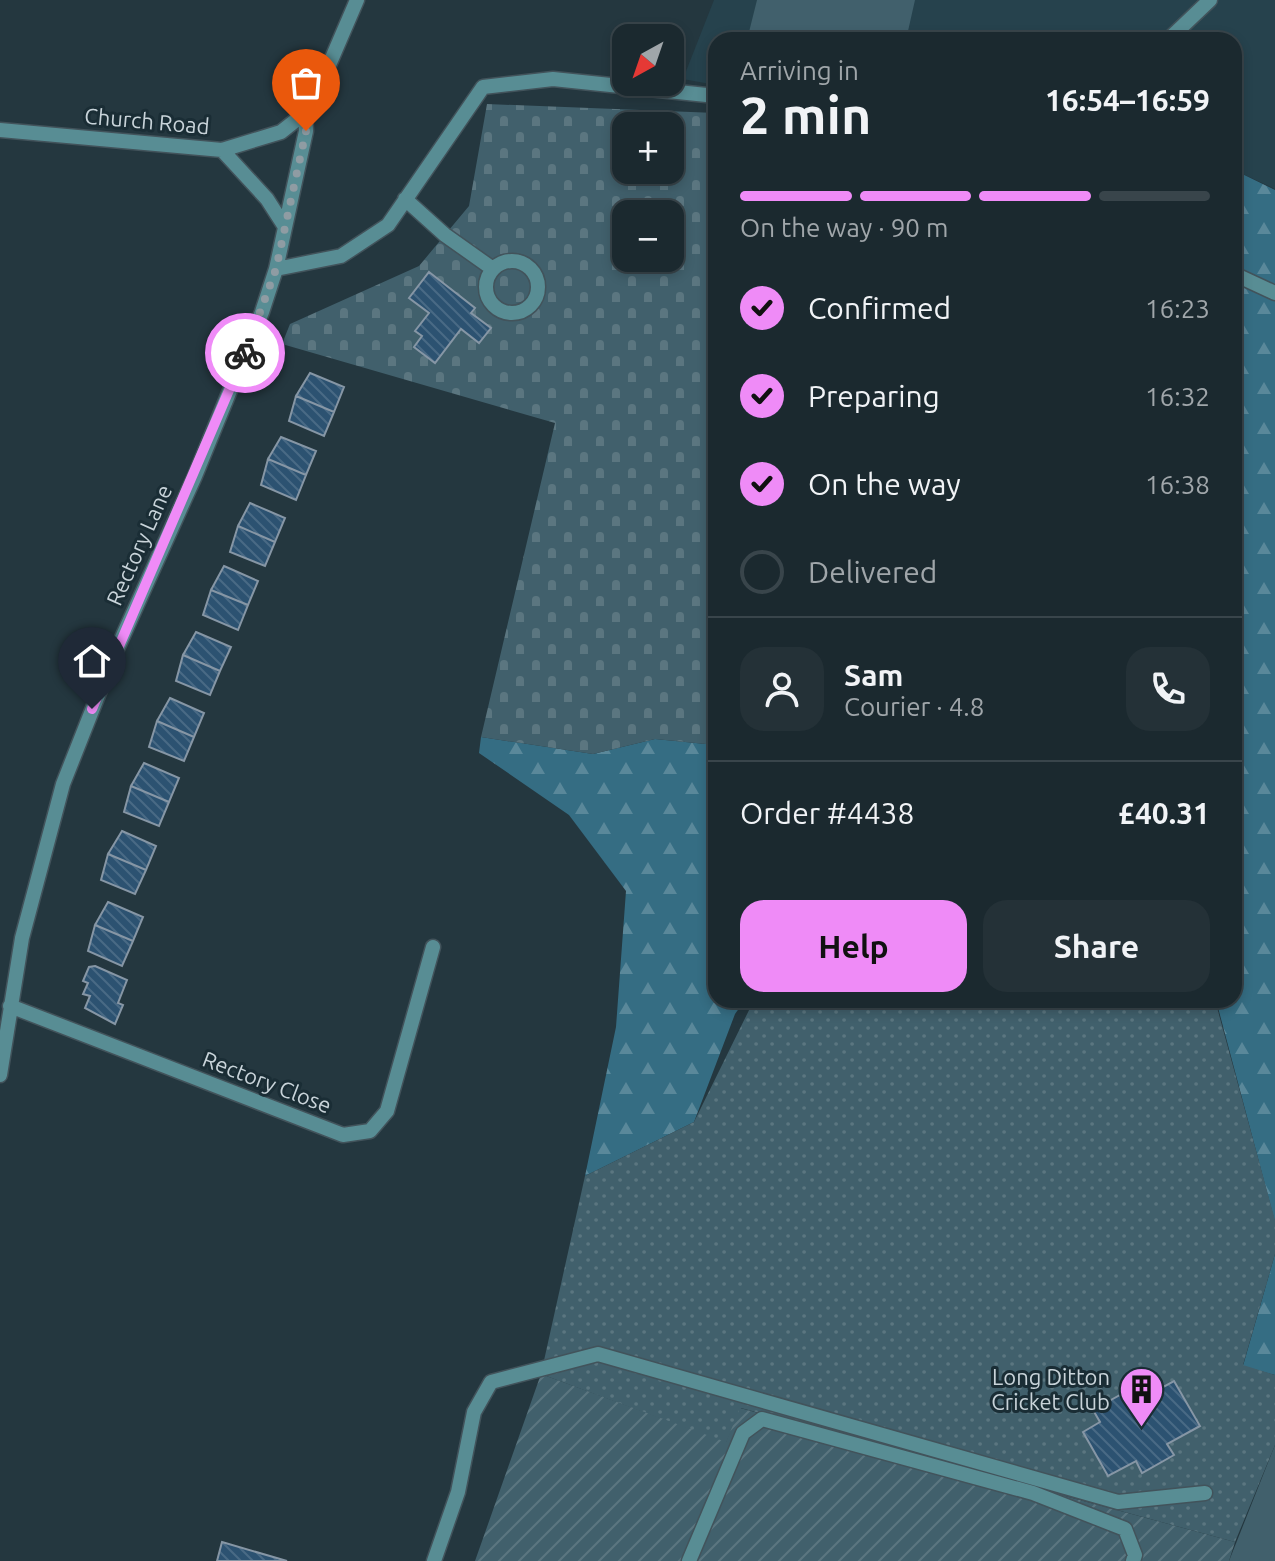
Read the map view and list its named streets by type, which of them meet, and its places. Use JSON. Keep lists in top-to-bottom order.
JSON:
{
  "streets": {
    "street": ["Church Road", "Rectory Lane", "Rectory Close"]
  },
  "crossings": [
    ["Church Road", "Rectory Lane"],
    ["Rectory Lane", "Rectory Close"]
  ],
  "places": {
    "building": ["Long Ditton Cricket Club"]
  },
  "north": "bottom left",
  "page": {
    "map_buttons": ["+", "−"],
    "heading": ["2 min", "Arriving in", "16:54–16:59"],
    "panel": [
      "Sam",
      "Courier · 4.8",
      "Order #4438",
      "£40.31"
    ],
    "bar": "On the way · 90 m",
    "list": [
      ["Confirmed", "16:23"],
      ["Preparing", "16:32"],
      ["On the way", "16:38"],
      "Delivered"
    ],
    "buttons": ["Help", "Share"]
  }
}
